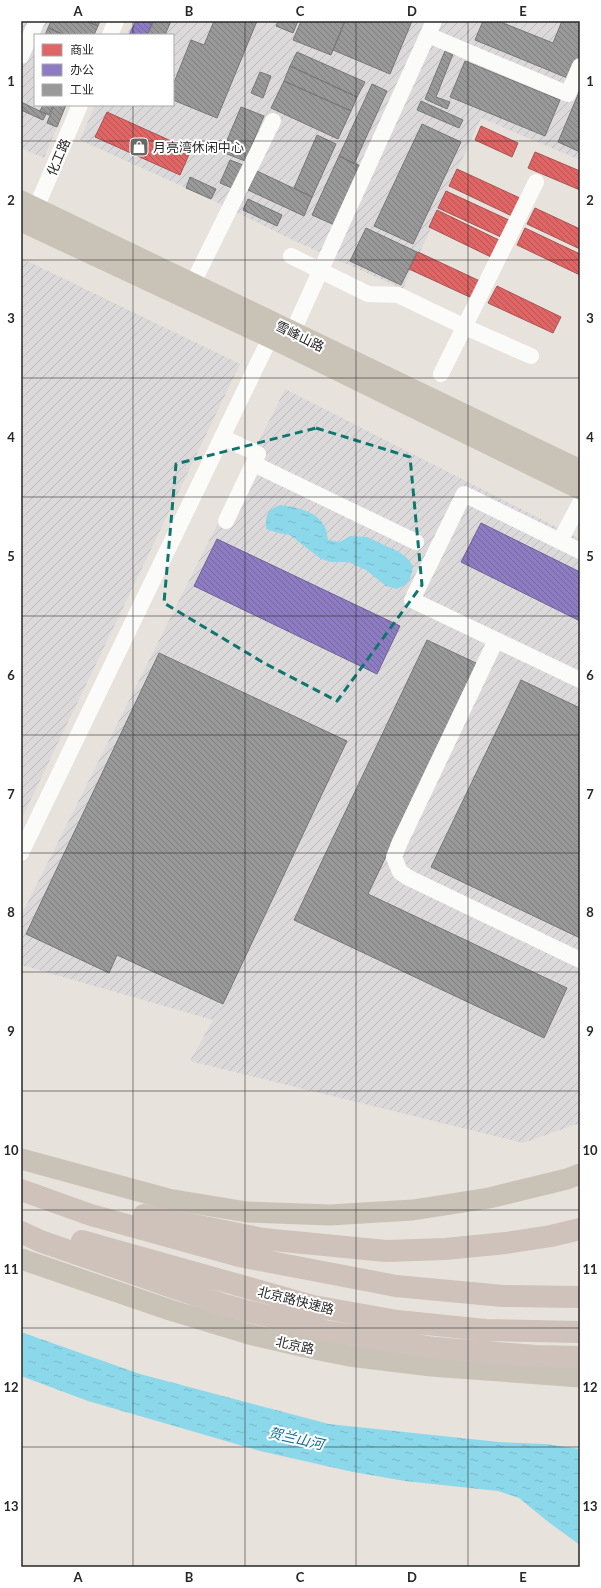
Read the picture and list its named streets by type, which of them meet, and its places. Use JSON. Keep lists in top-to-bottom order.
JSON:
{
  "streets": {
    "highway": ["北京路快速路"],
    "main road": ["雪峰山路", "北京路"],
    "street": ["化工路"]
  },
  "crossings": [
    ["化工路", "雪峰山路"]
  ],
  "water": ["贺兰山河"],
  "places": {
    "shop": ["月亮湾休闲中心"]
  },
  "legend": ["商业", "办公", "工业"],
  "grid": {
    "columns": [
      "A",
      "B",
      "C",
      "D",
      "E"
    ],
    "rows": [
      "1",
      "2",
      "3",
      "4",
      "5",
      "6",
      "7",
      "8",
      "9",
      "10",
      "11",
      "12",
      "13"
    ]
  }
}
